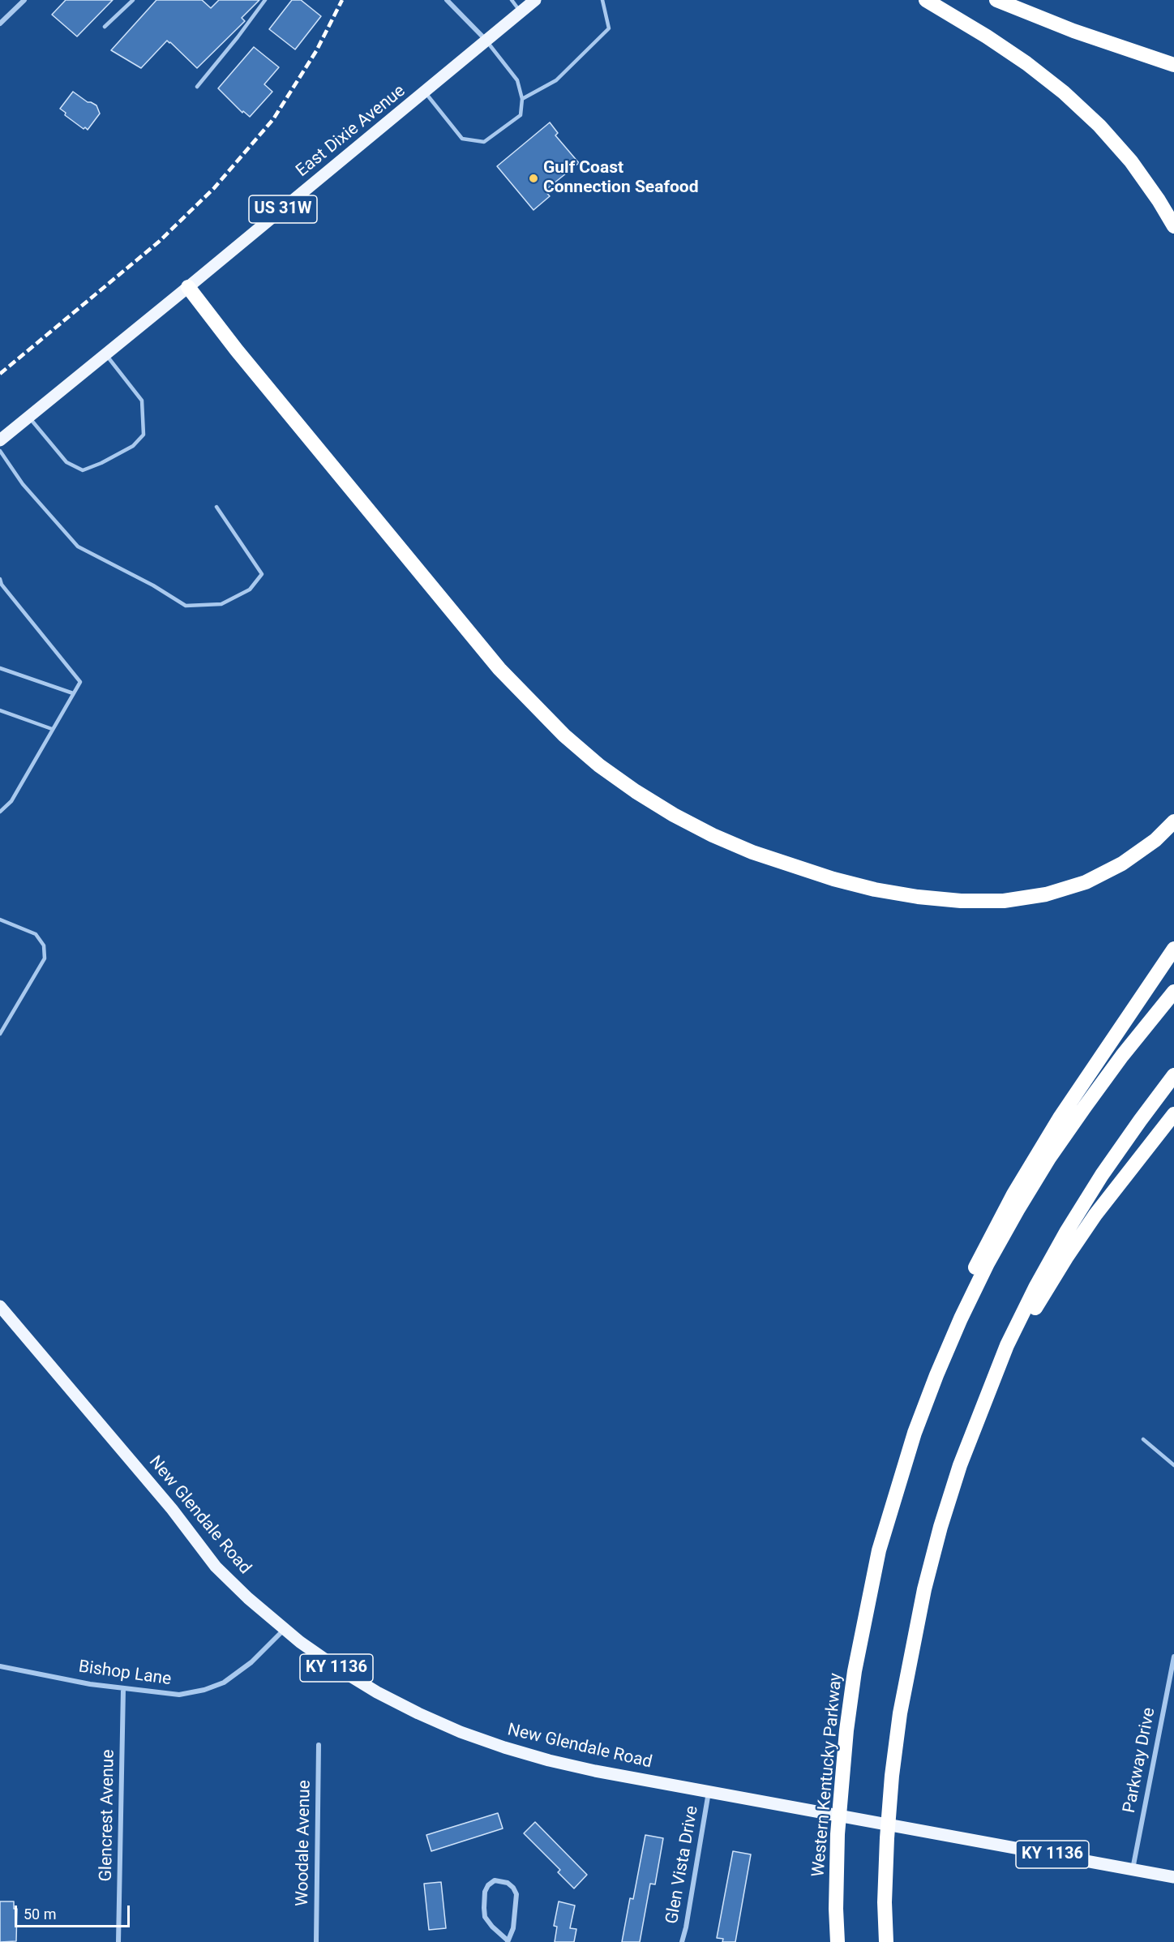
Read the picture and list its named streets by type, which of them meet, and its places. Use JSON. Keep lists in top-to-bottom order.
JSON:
{
  "streets": {
    "highway": ["Western Kentucky Parkway"],
    "main road": [
      "East Dixie Avenue",
      "US 31W",
      "New Glendale Road",
      "KY 1136"
    ],
    "street": [
      "Bishop Lane",
      "Parkway Drive",
      "Glencrest Avenue",
      "Woodale Avenue",
      "Glen Vista Drive"
    ]
  },
  "crossings": [
    ["East Dixie Avenue", "US 31W"],
    ["New Glendale Road", "Bishop Lane"],
    ["New Glendale Road", "Parkway Drive"],
    ["New Glendale Road", "Glen Vista Drive"],
    ["Bishop Lane", "Glencrest Avenue"]
  ],
  "places": ["Gulf Coast Connection Seafood"],
  "scale_bar": "50 m"
}
